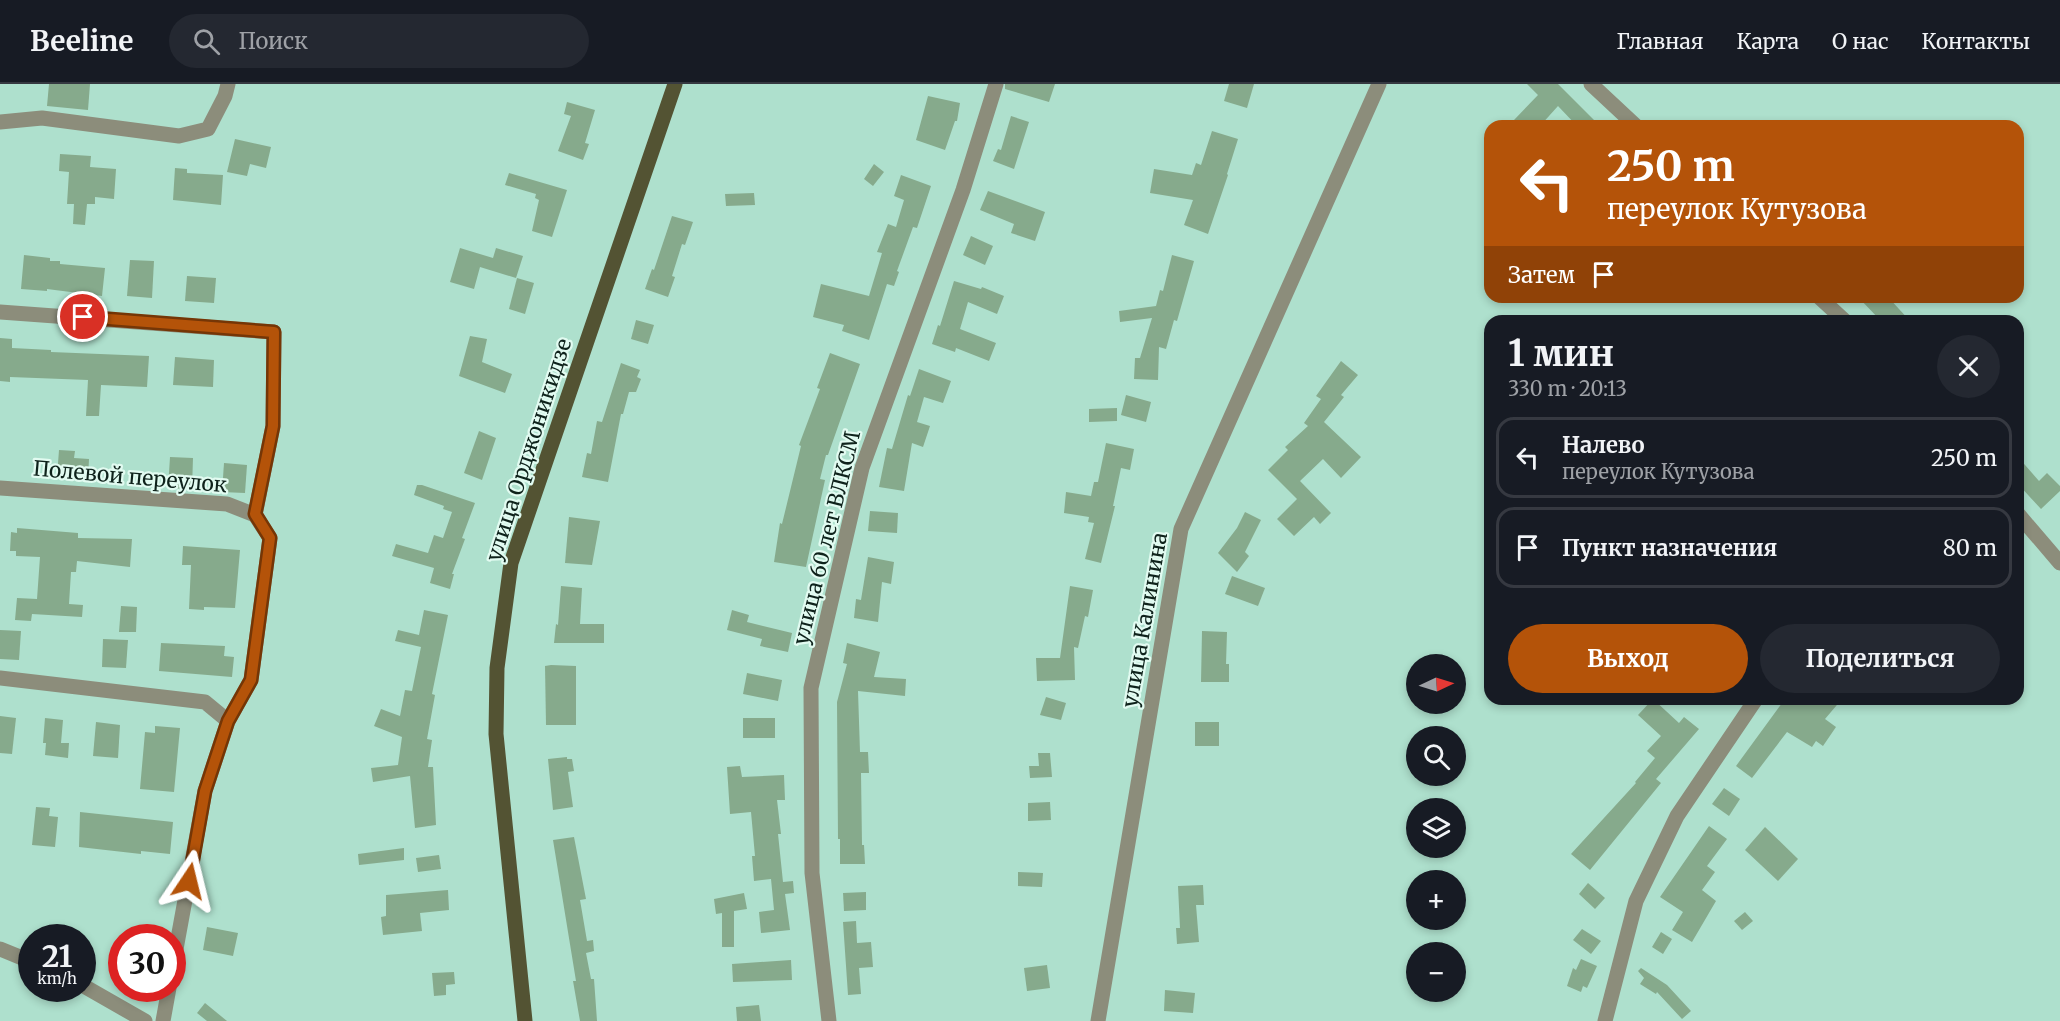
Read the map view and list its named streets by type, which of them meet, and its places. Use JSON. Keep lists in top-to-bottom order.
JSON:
{
  "streets": {
    "main road": ["улица Орджоникидзе"],
    "street": ["Полевой переулок", "улица 60 лет ВЛКСМ", "улица Калинина"]
  },
  "north": "right",
  "page": {
    "header": "Beeline",
    "search": "Поиск",
    "nav": [
      "Главная",
      "Карта",
      "О нас",
      "Контакты"
    ],
    "turn": ["250 m", "переулок Кутузова"],
    "then": "Затем",
    "heading": ["1 мин", "330 m · 20:13"],
    "list": [
      {
        "name": "Налево",
        "note": "переулок Кутузова",
        "value": "250 m"
      },
      {
        "name": "Пункт назначения",
        "value": "80 m"
      }
    ],
    "buttons": ["Выход", "Поделиться"],
    "map_buttons": ["+", "−"],
    "speed": "21 km/h",
    "limit": "30"
  }
}
